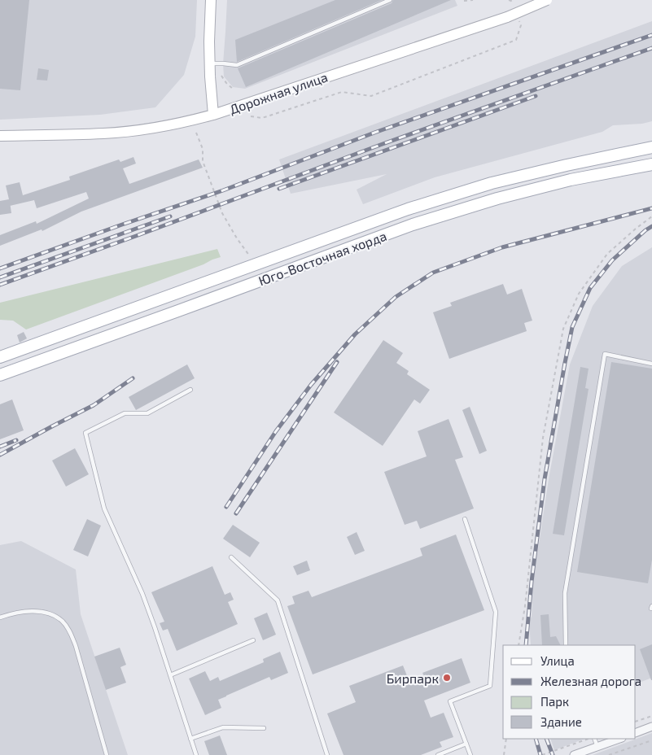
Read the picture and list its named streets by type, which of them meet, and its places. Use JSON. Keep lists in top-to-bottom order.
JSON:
{
  "streets": {
    "main road": ["Дорожная улица", "Юго-Восточная хорда"]
  },
  "places": ["Бирпарк"],
  "legend": [
    "Улица",
    "Железная дорога",
    "Парк",
    "Здание"
  ]
}
